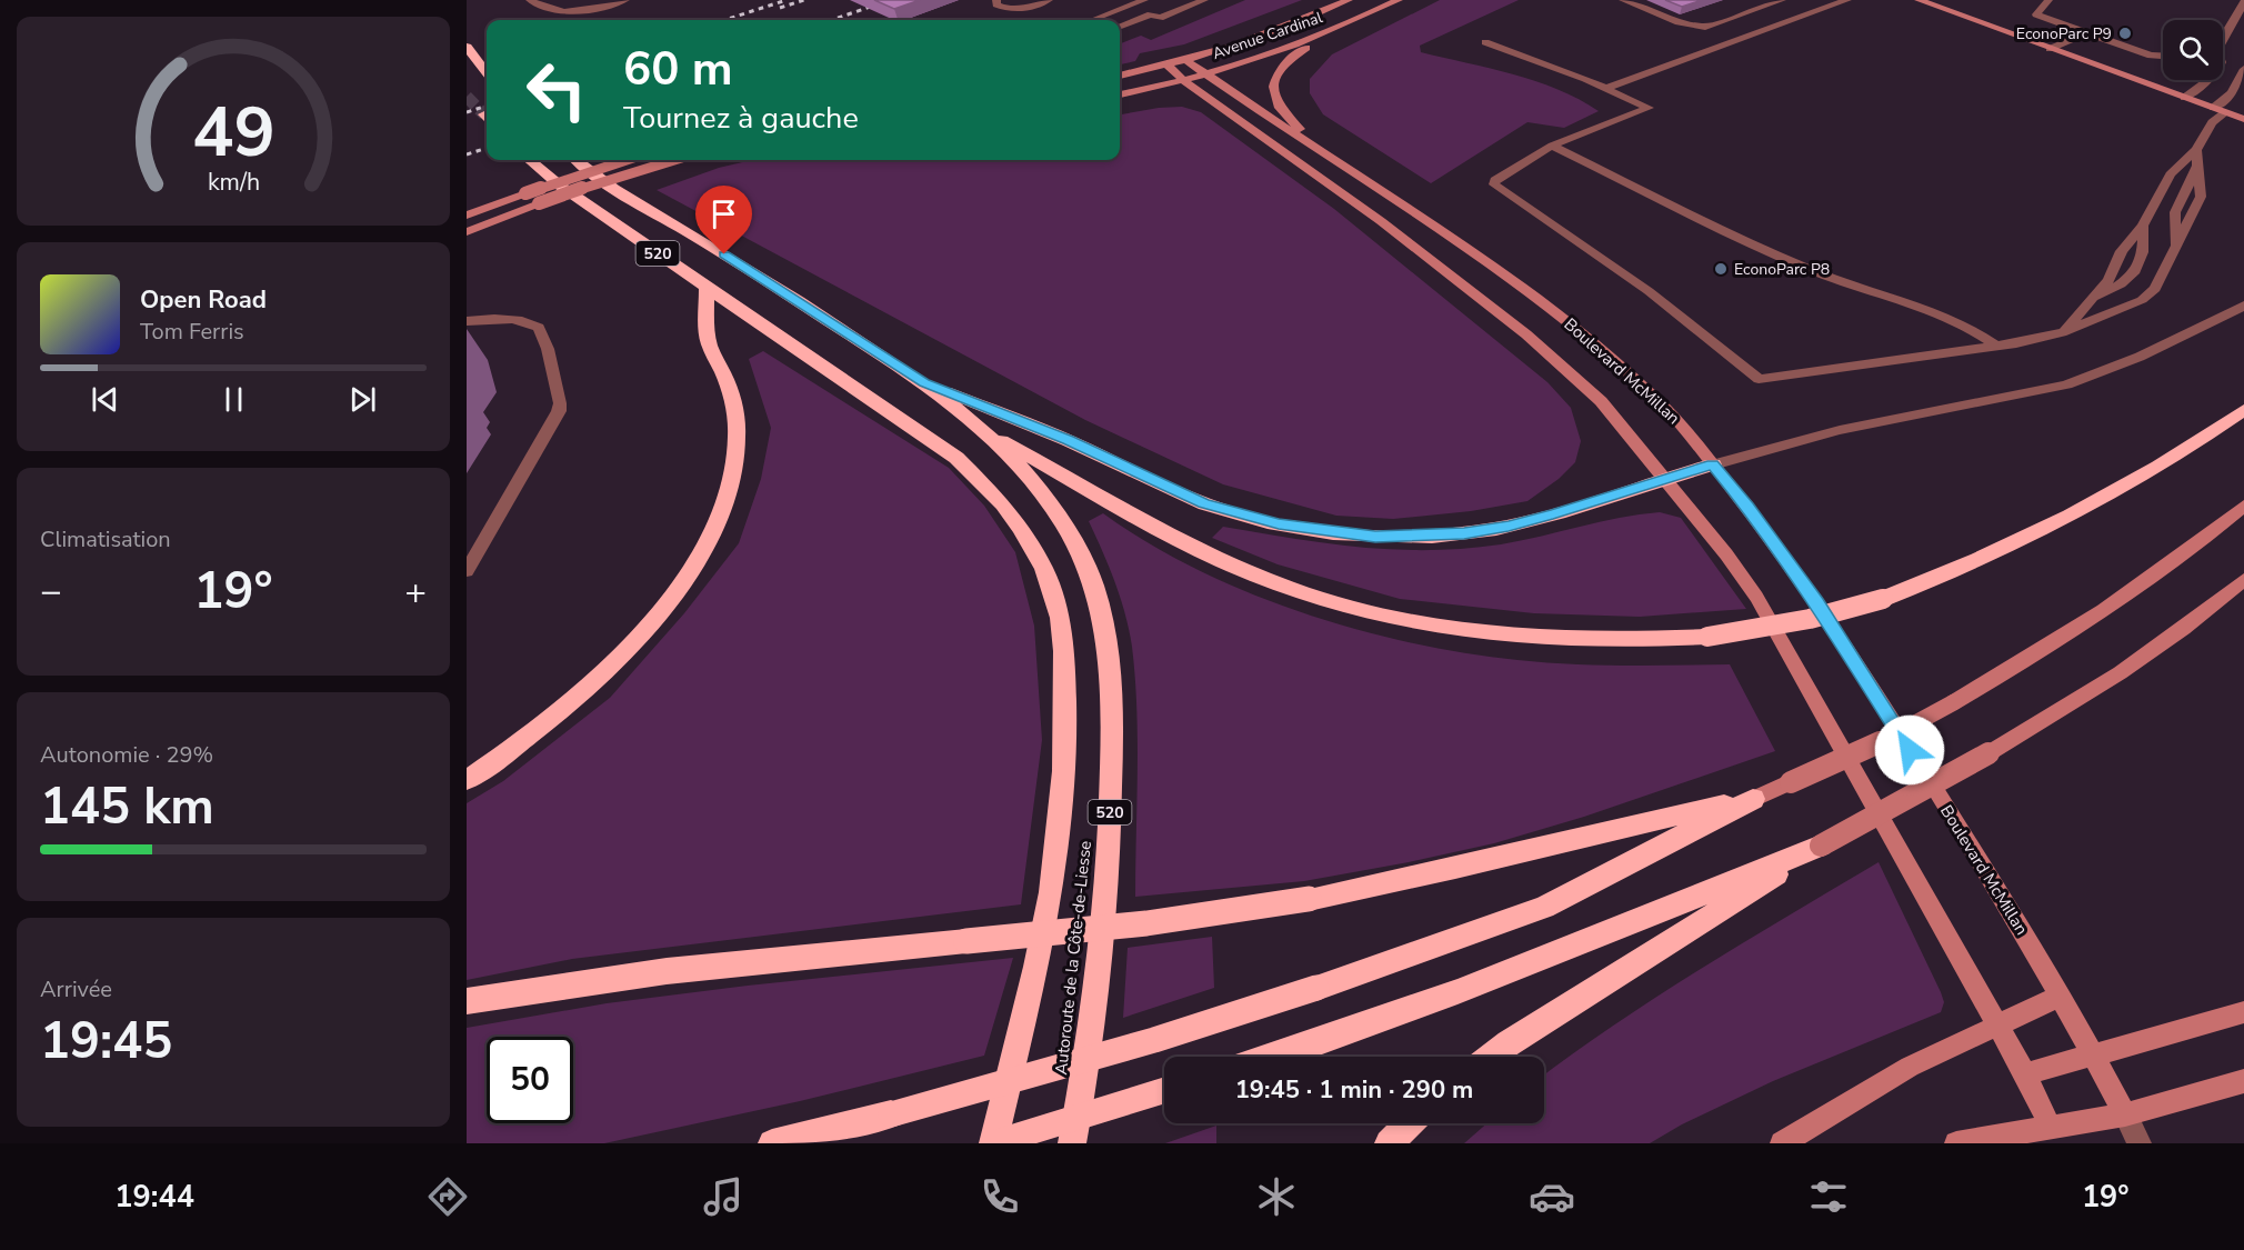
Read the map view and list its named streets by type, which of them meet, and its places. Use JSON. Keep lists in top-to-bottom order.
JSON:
{
  "streets": {
    "highway": ["520", "Autoroute de la Côte-de-Liesse"],
    "main road": ["Avenue Cardinal", "Boulevard McMillan"]
  },
  "crossings": [
    ["Avenue Cardinal", "Boulevard McMillan"]
  ],
  "places": ["EconoParc P9", "EconoParc P8"],
  "page": {
    "turn": ["60 m", "Tournez à gauche"],
    "song": ["Open Road", "Tom Ferris"],
    "tile": [
      "Climatisation",
      ["Autonomie · 29%", "145 km"],
      ["Arrivée", "19:45"]
    ],
    "heat": ["−", "19°", "+"],
    "limit": "50",
    "trip": "19:45 · 1 min · 290 m",
    "tabs": ["19:44", "19°"],
    "gauge": ["49", "km/h"]
  }
}
